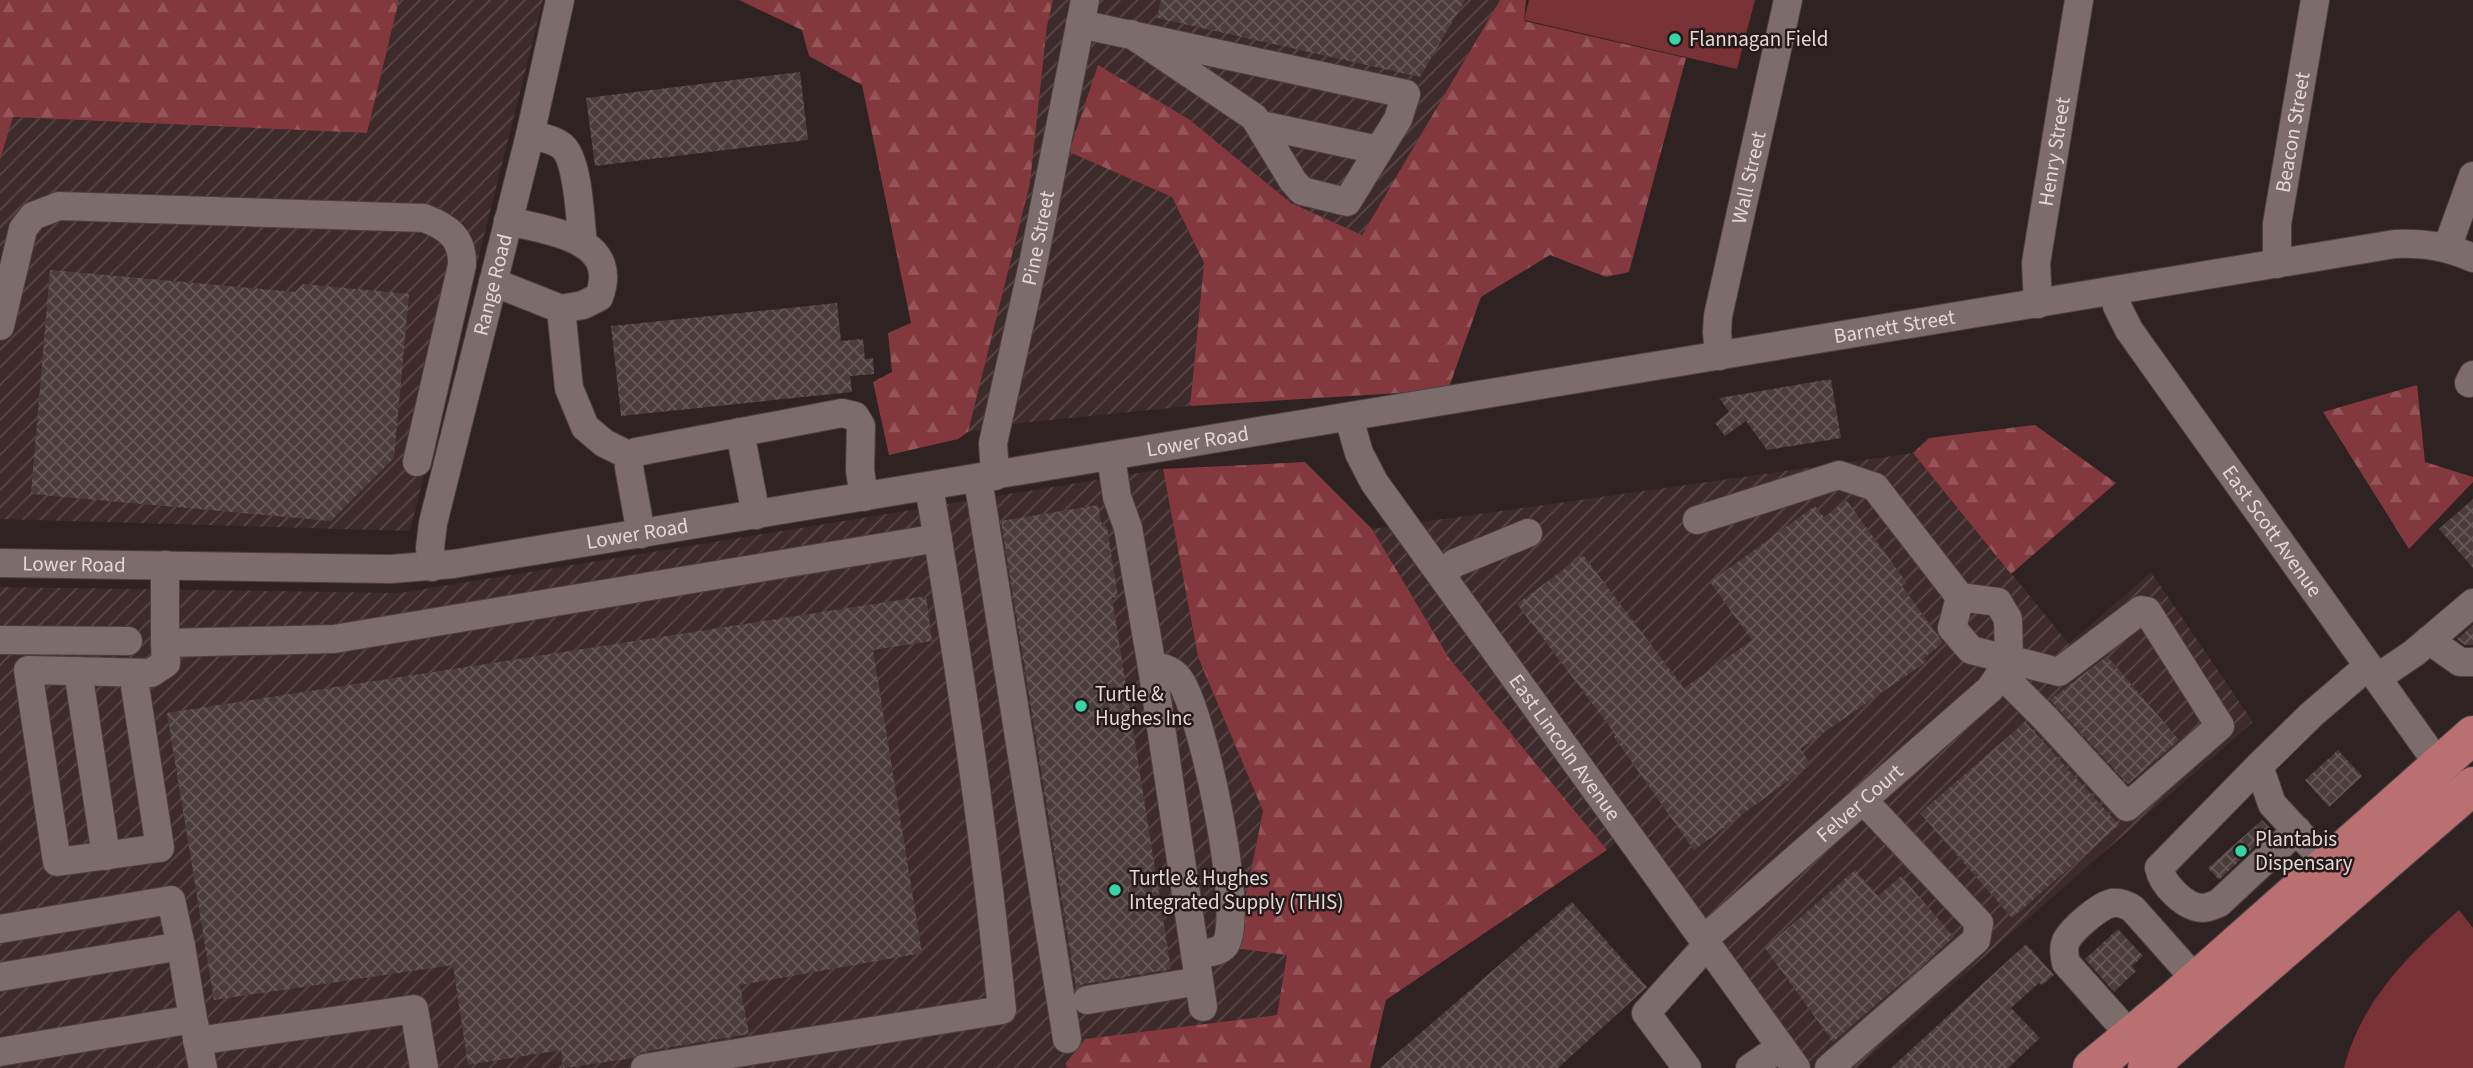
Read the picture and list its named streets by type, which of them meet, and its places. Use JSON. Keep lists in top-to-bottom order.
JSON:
{
  "streets": {
    "street": [
      "Beacon Street",
      "Henry Street",
      "Wall Street",
      "Pine Street",
      "Range Road",
      "Barnett Street",
      "Lower Road",
      "East Scott Avenue",
      "East Lincoln Avenue",
      "Felver Court"
    ]
  },
  "crossings": [
    ["Beacon Street", "Barnett Street"],
    ["Henry Street", "Barnett Street"],
    ["Wall Street", "Barnett Street"],
    ["Pine Street", "Lower Road"],
    ["Range Road", "Lower Road"],
    ["Barnett Street", "Lower Road"],
    ["Barnett Street", "East Scott Avenue"],
    ["Barnett Street", "East Lincoln Avenue"],
    ["East Lincoln Avenue", "Felver Court"]
  ],
  "places": [
    "Flannagan Field",
    "Turtle & Hughes Inc",
    "Plantabis Dispensary",
    "Turtle & Hughes Integrated Supply (THIS)"
  ]
}
